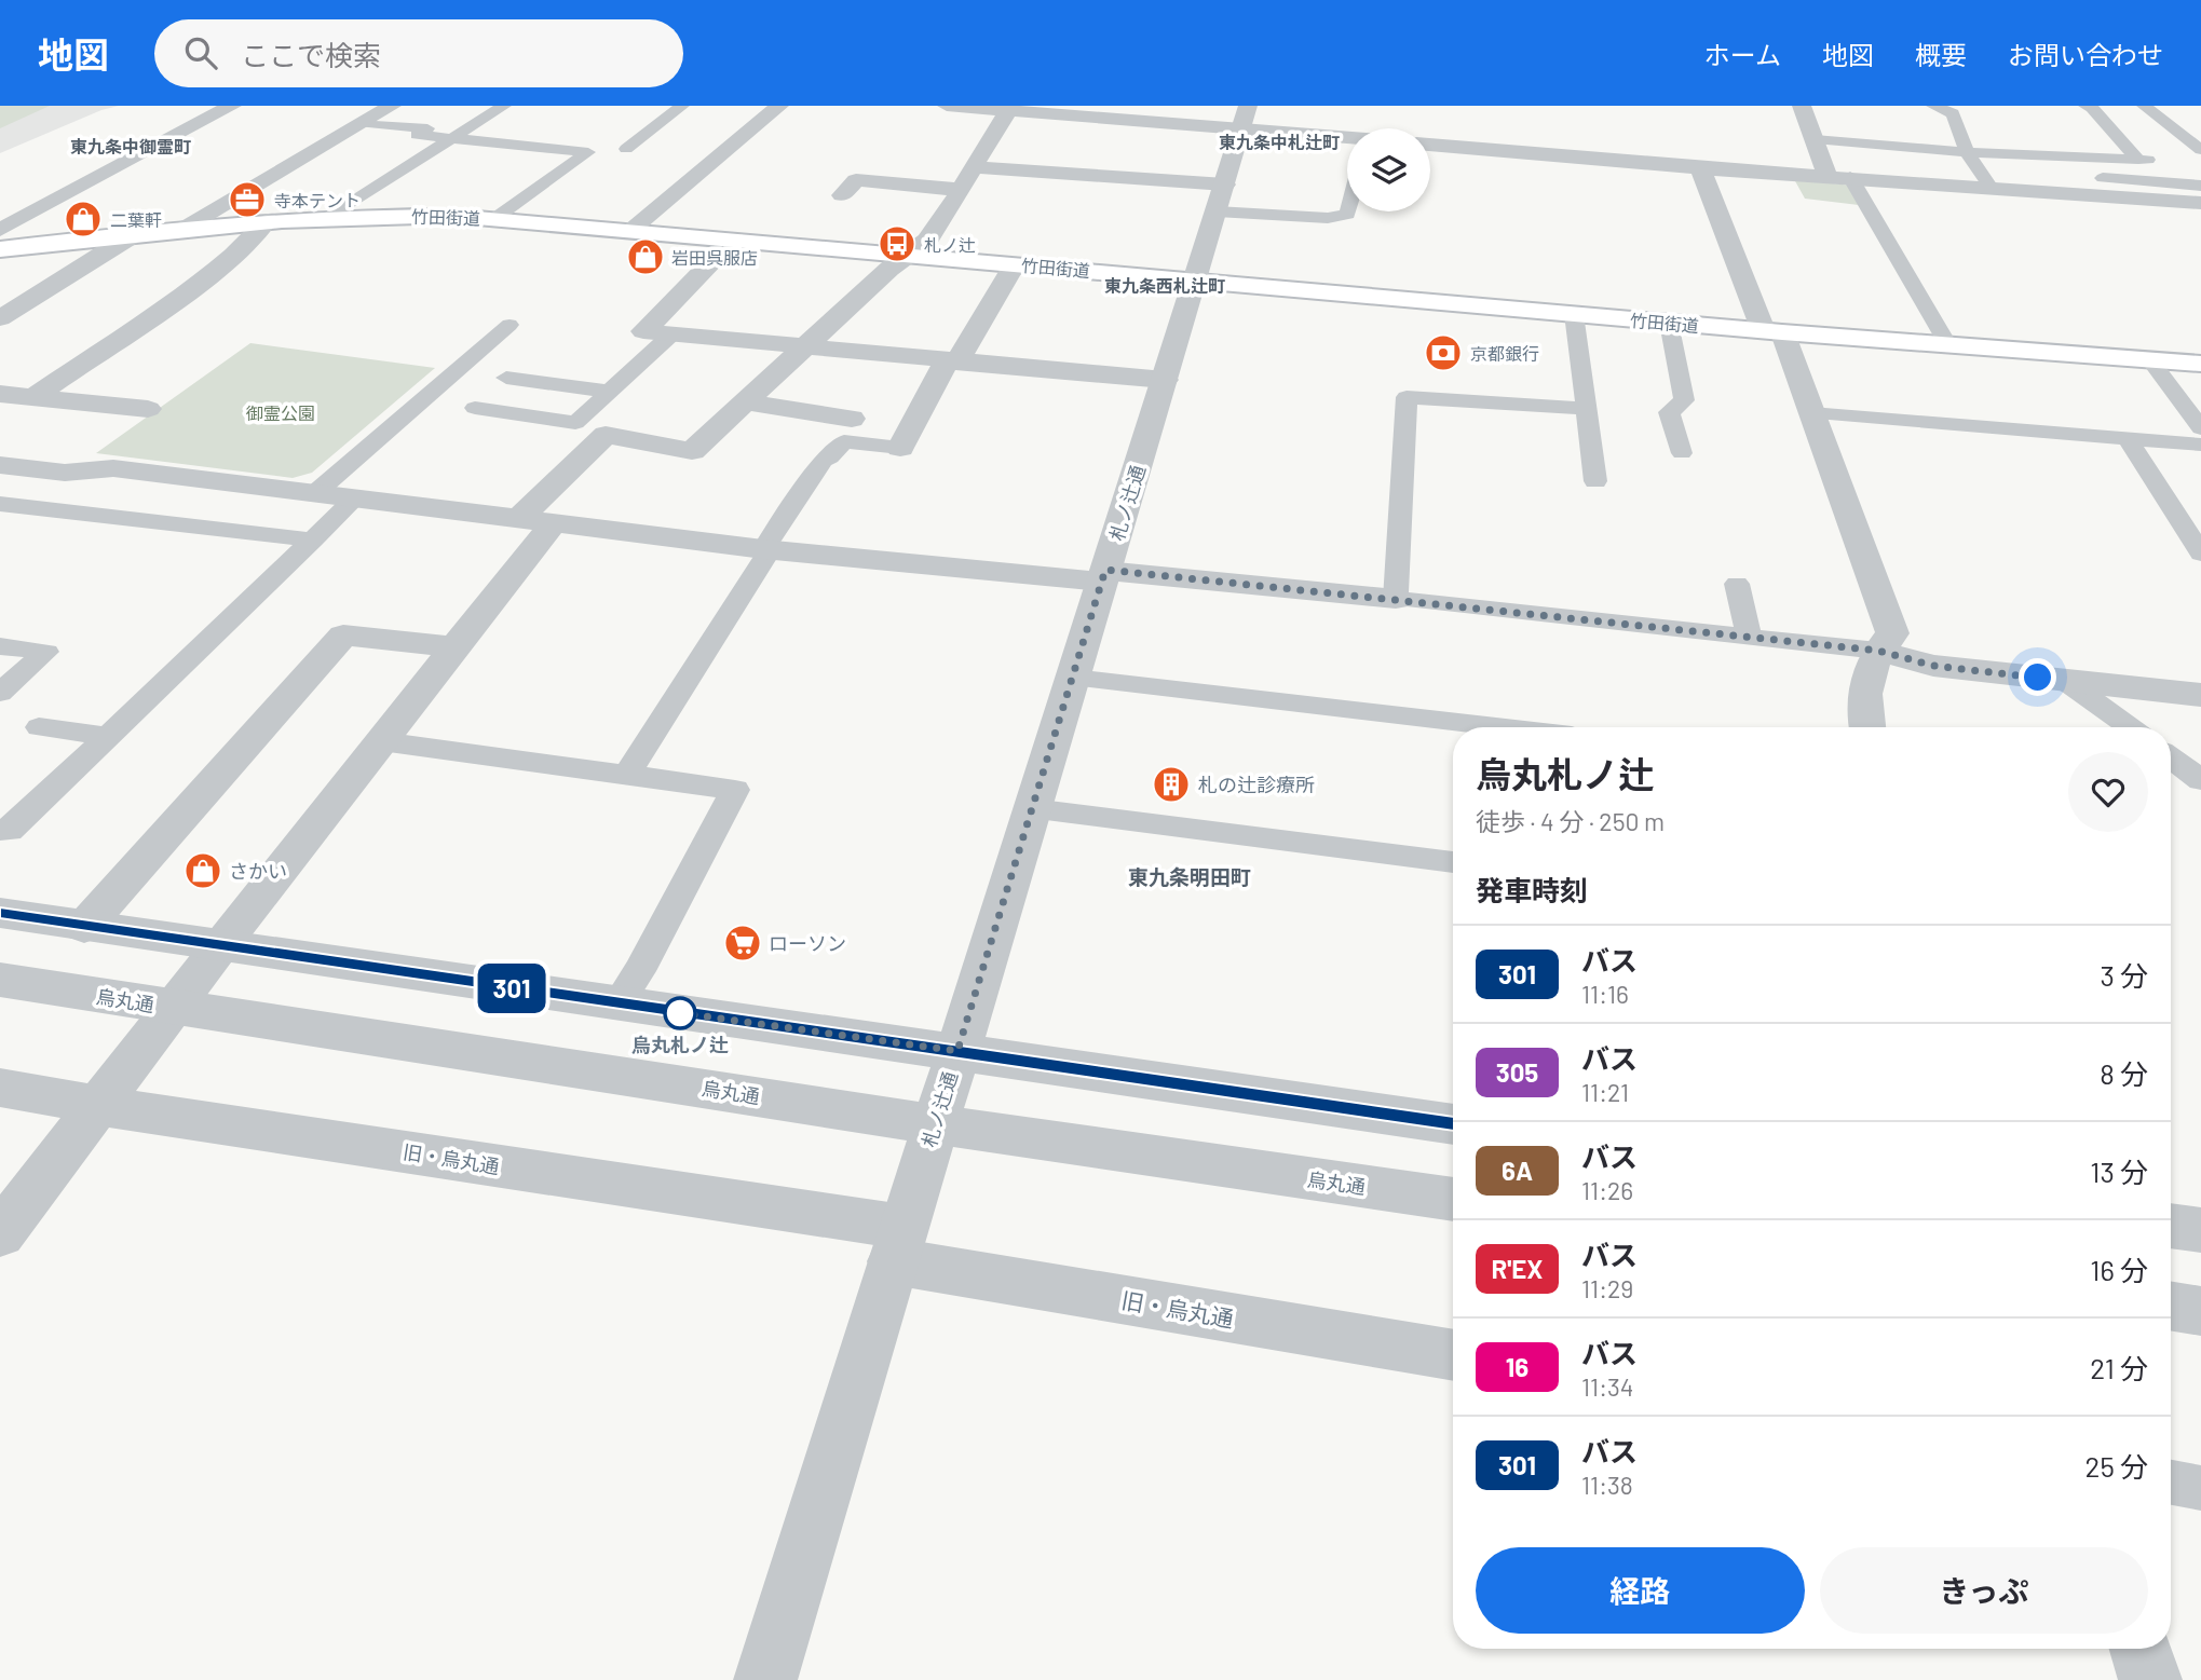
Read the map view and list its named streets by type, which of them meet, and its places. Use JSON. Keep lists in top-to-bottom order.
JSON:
{
  "streets": {
    "main road": ["竹田街道"],
    "street": ["札ノ辻通", "烏丸通", "旧・烏丸通"]
  },
  "crossings": [
    ["竹田街道", "札ノ辻通"],
    ["札ノ辻通", "烏丸通"],
    ["札ノ辻通", "旧・烏丸通"]
  ],
  "districts": [
    "東九条中札辻町",
    "東九条中御霊町",
    "東九条西札辻町",
    "東九条明田町"
  ],
  "parks": ["御霊公園"],
  "places": {
    "office": ["寺本テント"],
    "shop": ["二葉軒", "岩田呉服店", "さかい"],
    "bus stop": ["札ノ辻"],
    "bank": ["京都銀行"],
    "building": ["札の辻診療所"],
    "supermarket": ["ローソン"],
    "other": ["烏丸札ノ辻"]
  },
  "lines": ["bus line 301"],
  "page": {
    "header": "地図",
    "search": "ここで検索",
    "nav": [
      "ホーム",
      "地図",
      "概要",
      "お問い合わせ"
    ],
    "on_map": "301",
    "heading": [
      ["烏丸札ノ辻", "徒歩 · 4 分 · 250 m"],
      "発車時刻"
    ],
    "list": [
      {
        "mark": "301",
        "name": "バス",
        "note": "11:16",
        "value": "3 分"
      },
      {
        "mark": "305",
        "name": "バス",
        "note": "11:21",
        "value": "8 分"
      },
      {
        "mark": "6A",
        "name": "バス",
        "note": "11:26",
        "value": "13 分"
      },
      {
        "mark": "R'EX",
        "name": "バス",
        "note": "11:29",
        "value": "16 分"
      },
      {
        "mark": "16",
        "name": "バス",
        "note": "11:34",
        "value": "21 分"
      },
      {
        "mark": "301",
        "name": "バス",
        "note": "11:38",
        "value": "25 分"
      }
    ],
    "buttons": ["経路", "きっぷ"]
  }
}
